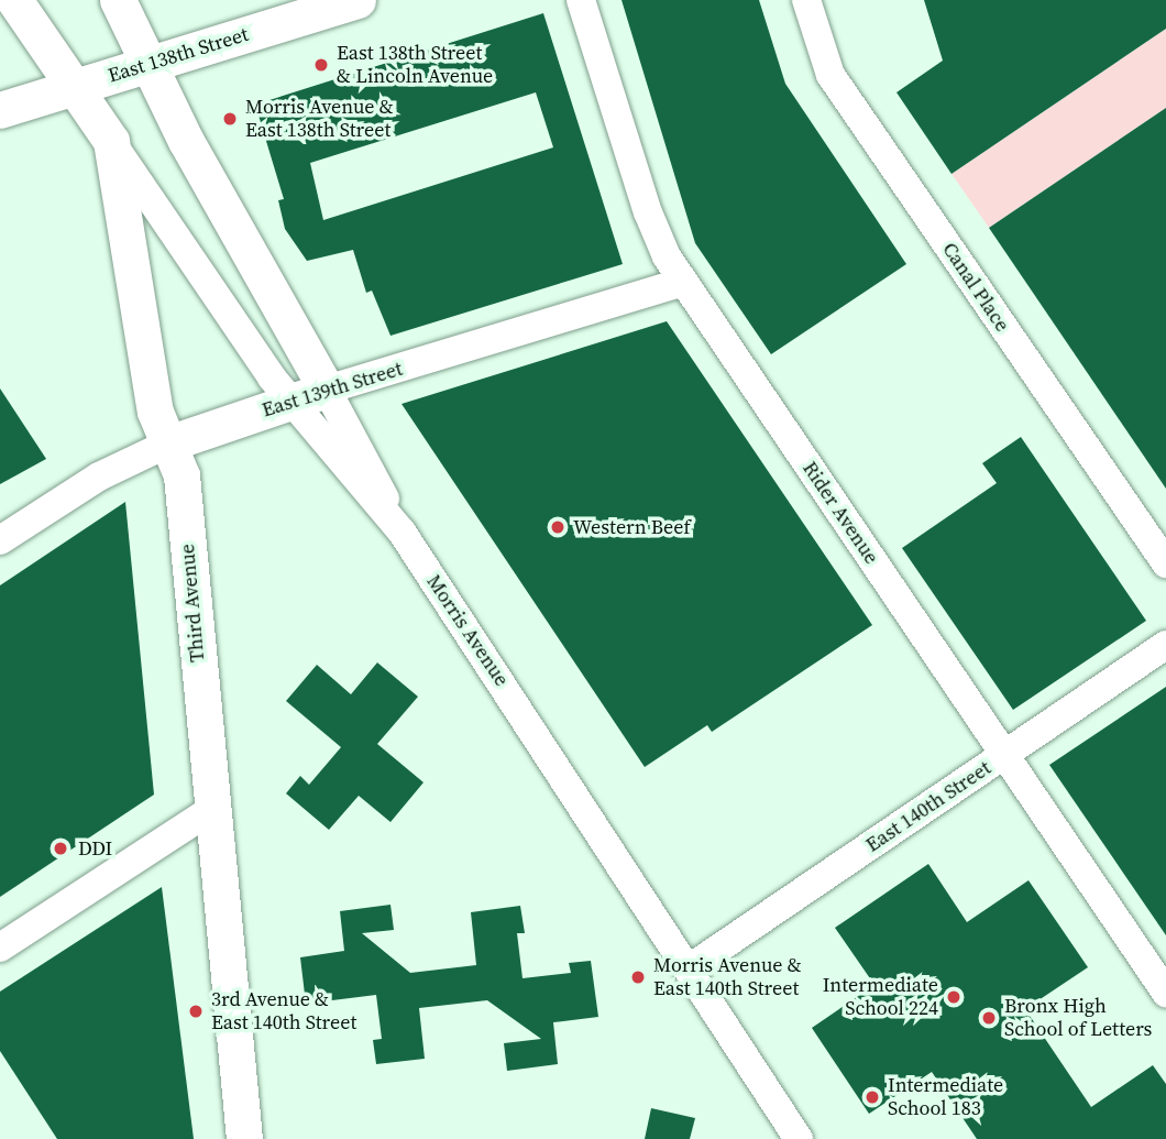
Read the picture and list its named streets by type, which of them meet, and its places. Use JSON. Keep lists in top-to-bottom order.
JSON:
{
  "streets": {
    "main road": ["East 138th Street", "East 139th Street", "Third Avenue"],
    "street": [
      "Canal Place",
      "Rider Avenue",
      "Morris Avenue",
      "East 140th Street"
    ]
  },
  "crossings": [
    ["East 138th Street", "Third Avenue"],
    ["East 139th Street", "Rider Avenue"],
    ["East 139th Street", "Third Avenue"],
    ["East 139th Street", "Morris Avenue"],
    ["Rider Avenue", "East 140th Street"],
    ["Third Avenue", "Morris Avenue"],
    ["Morris Avenue", "East 140th Street"]
  ],
  "places": [
    "East 138th Street & Lincoln Avenue",
    "Morris Avenue & East 138th Street",
    "Western Beef",
    "DDI",
    "Morris Avenue & East 140th Street",
    "Intermediate School 224",
    "3rd Avenue & East 140th Street",
    "Bronx High School of Letters",
    "Intermediate School 183"
  ]
}
